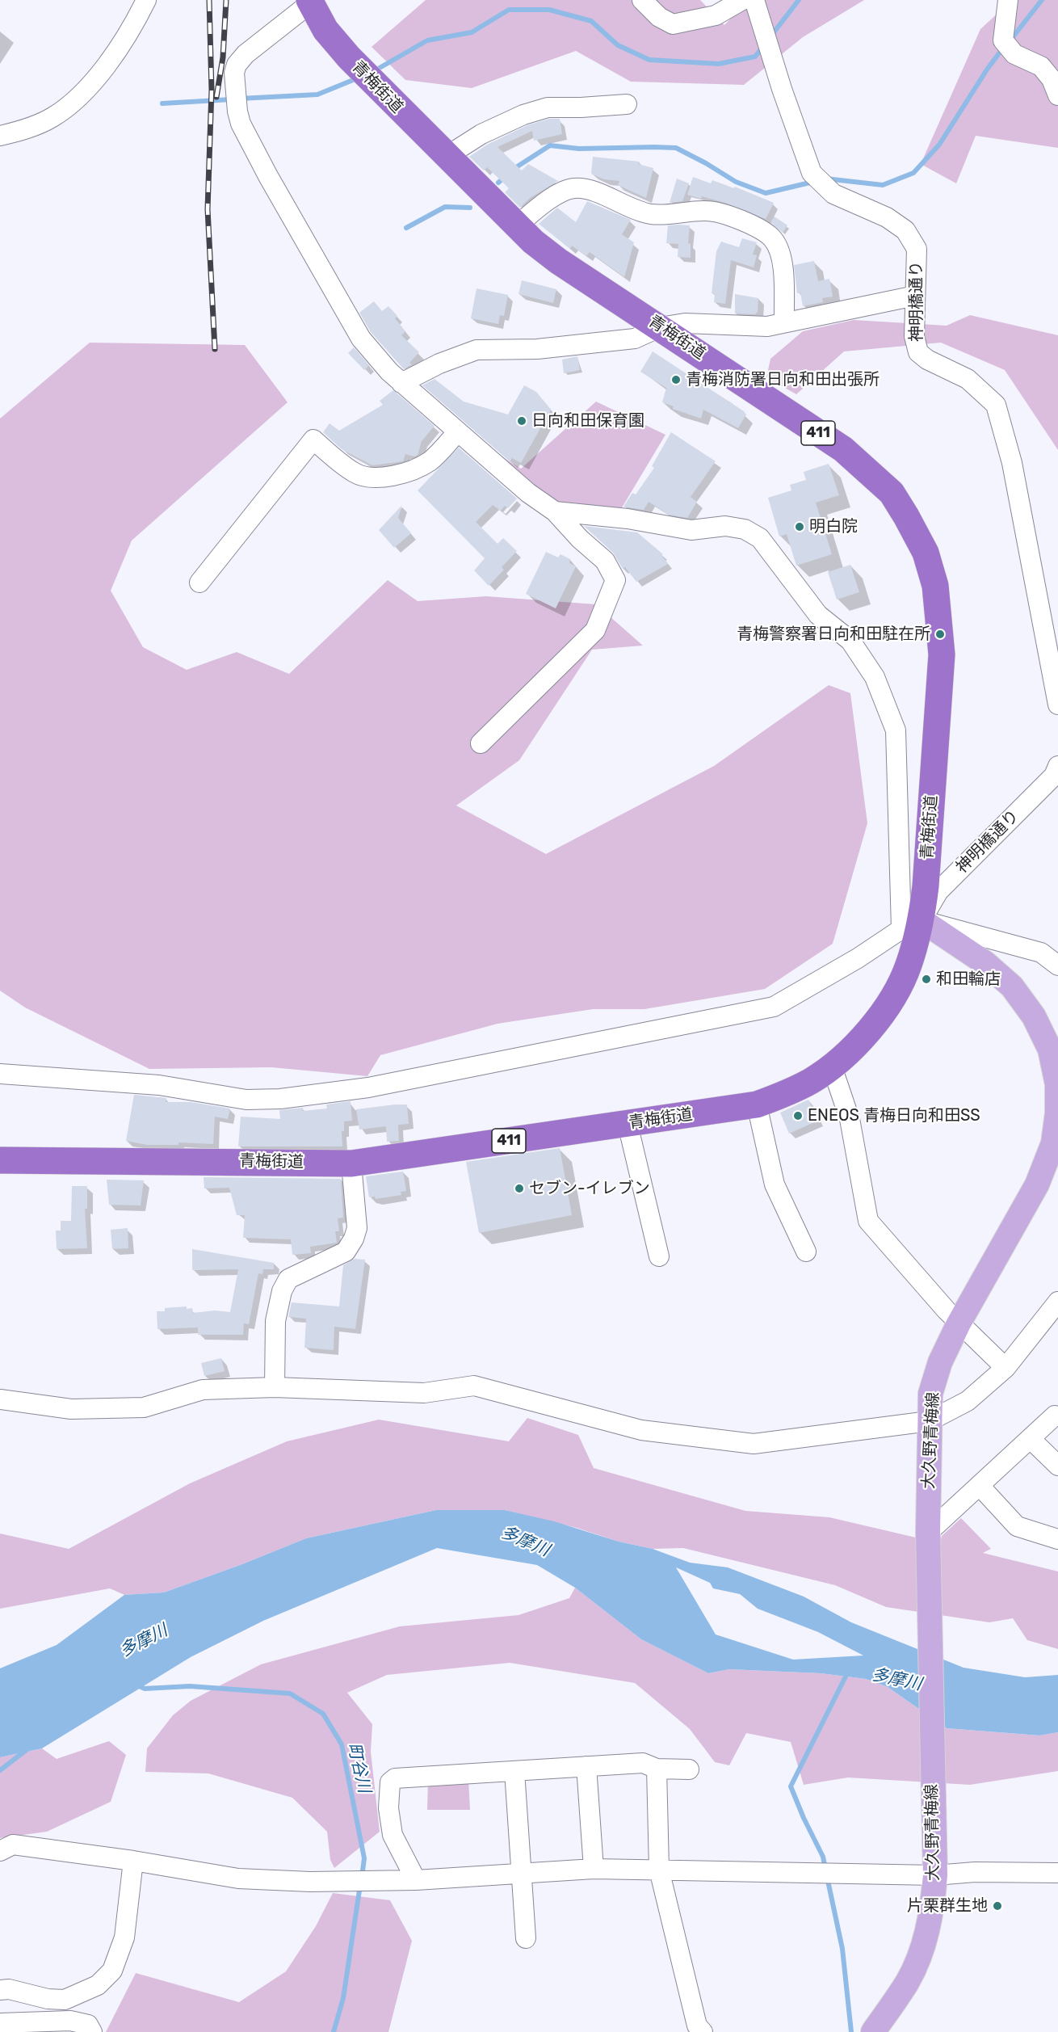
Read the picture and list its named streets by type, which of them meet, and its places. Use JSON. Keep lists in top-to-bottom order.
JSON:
{
  "streets": {
    "highway": ["青梅街道", "411"],
    "main road": ["大久野青梅線"],
    "street": ["神明橋通り"]
  },
  "crossings": [
    ["青梅街道", "神明橋通り"],
    ["青梅街道", "大久野青梅線"],
    ["神明橋通り", "大久野青梅線"]
  ],
  "water": ["多摩川", "町谷川"],
  "places": [
    "青梅消防署日向和田出張所",
    "日向和田保育園",
    "明白院",
    "青梅警察署日向和田駐在所",
    "和田輪店",
    "ENEOS 青梅日向和田SS",
    "セブン-イレブン",
    "片栗群生地"
  ]
}
